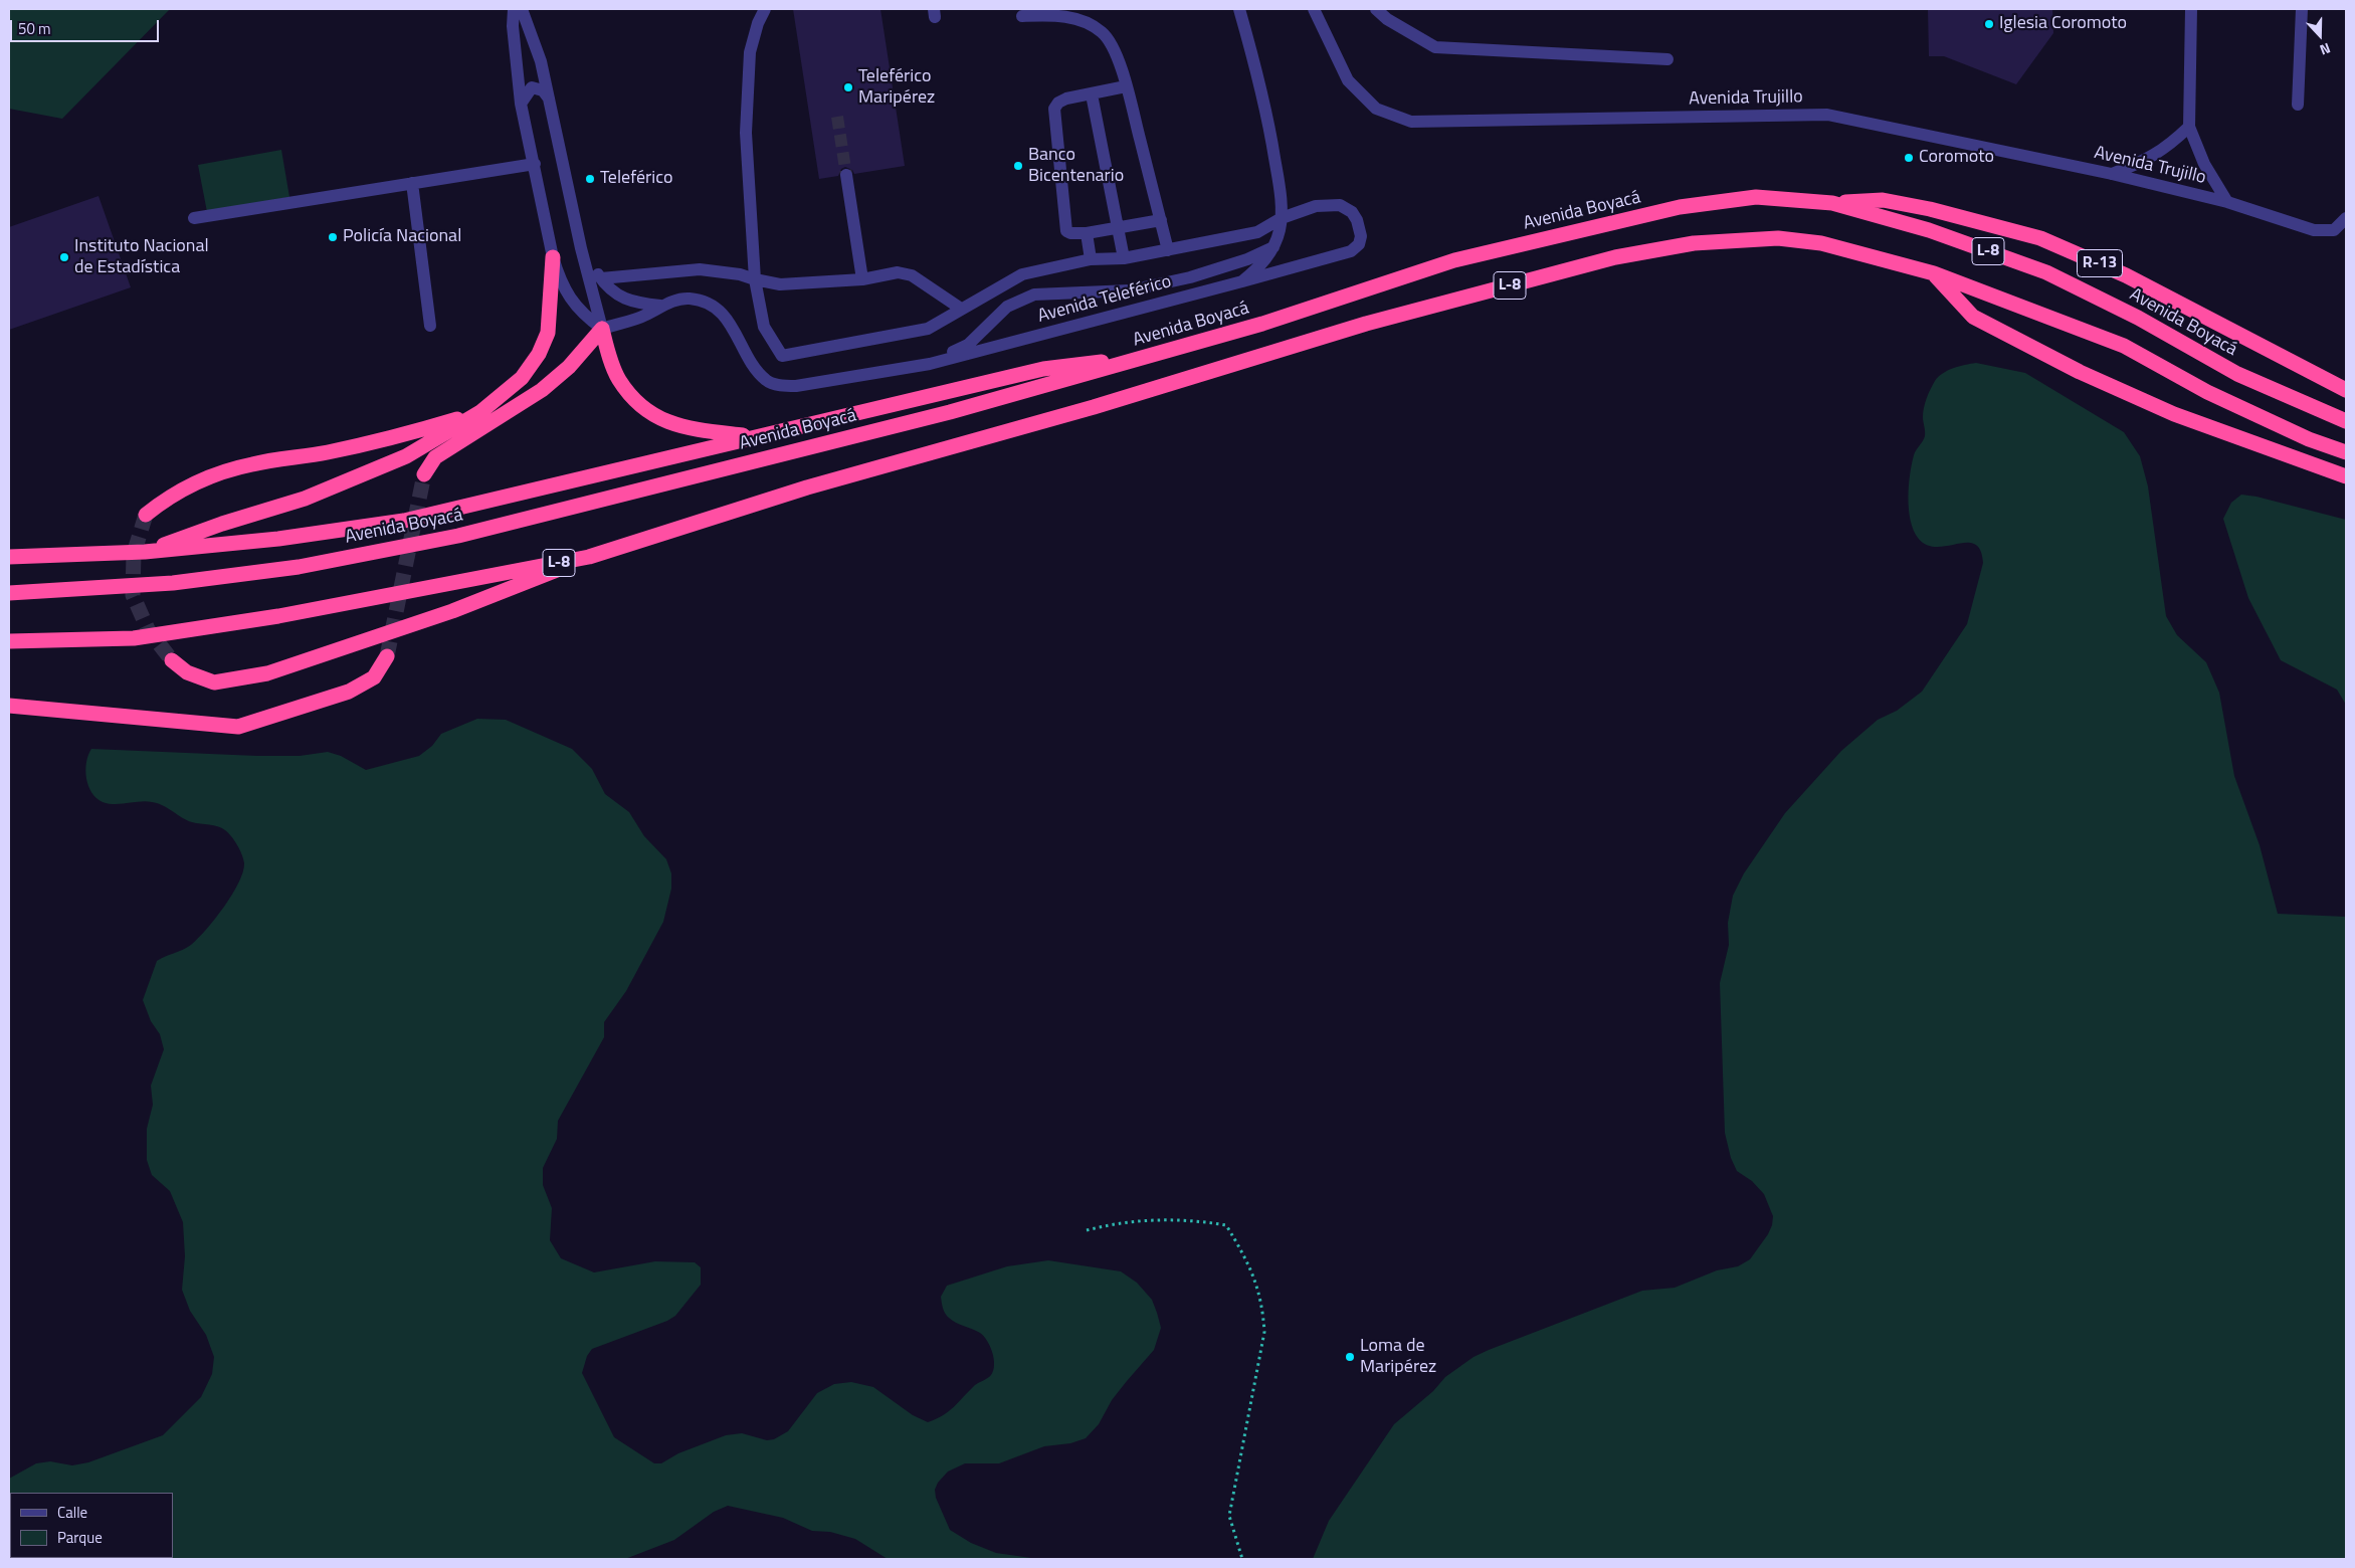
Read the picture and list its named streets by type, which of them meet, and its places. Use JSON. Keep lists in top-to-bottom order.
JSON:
{
  "streets": {
    "highway": ["Avenida Boyacá", "L-8", "R-13"],
    "street": ["Avenida Trujillo", "Avenida Teleférico"]
  },
  "crossings": [
    ["Avenida Boyacá", "R-13"]
  ],
  "places": [
    "Iglesia Coromoto",
    "Teleférico Maripérez",
    "Coromoto",
    "Banco Bicentenario",
    "Teleférico",
    "Policía Nacional",
    "Instituto Nacional de Estadística",
    "Loma de Maripérez"
  ],
  "legend": ["Calle", "Parque"],
  "scale_bar": "50 m",
  "north": "bottom"
}
